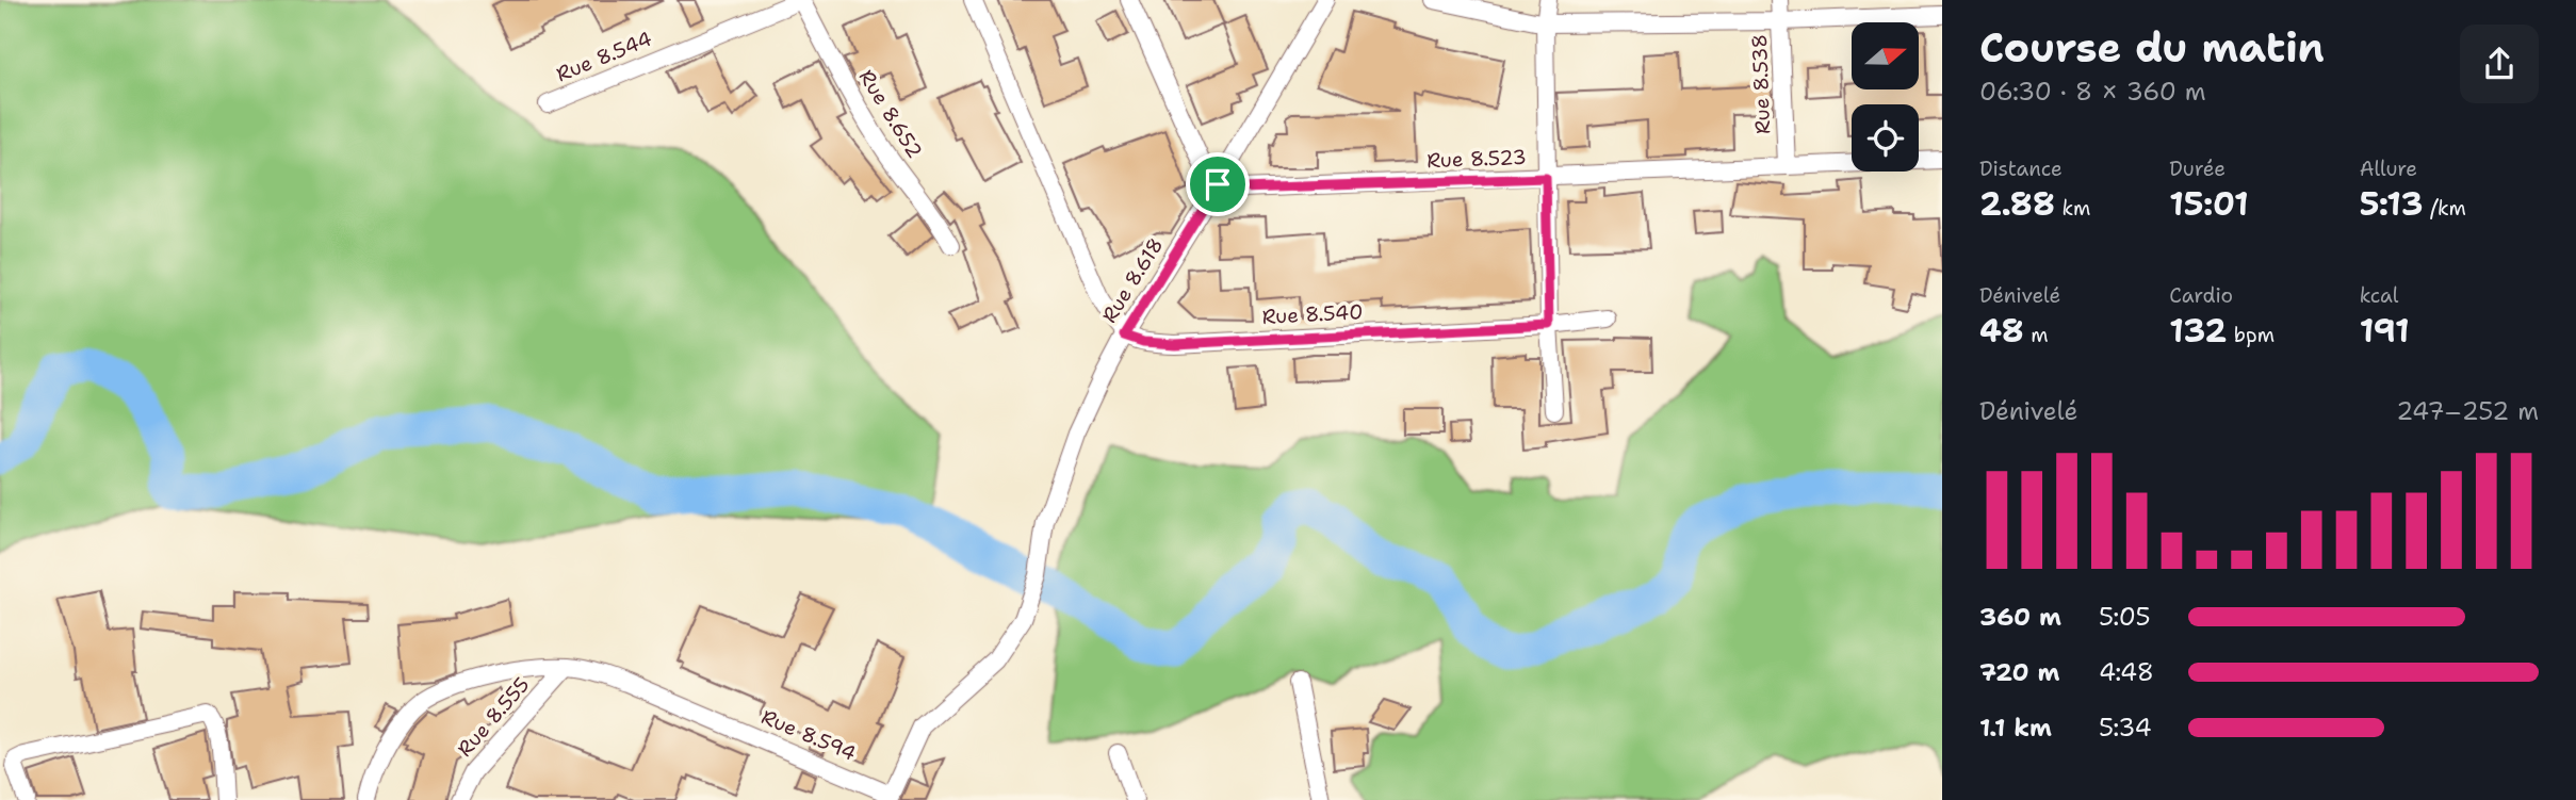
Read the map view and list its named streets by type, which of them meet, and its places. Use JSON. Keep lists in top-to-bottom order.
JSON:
{
  "streets": {
    "street": [
      "Rue 8.544",
      "Rue 8.538",
      "Rue 8.652",
      "Rue 8.523",
      "Rue 8.618",
      "Rue 8.540",
      "Rue 8.555",
      "Rue 8.594"
    ]
  },
  "crossings": [
    ["Rue 8.544", "Rue 8.652"],
    ["Rue 8.538", "Rue 8.523"],
    ["Rue 8.523", "Rue 8.618"],
    ["Rue 8.618", "Rue 8.540"],
    ["Rue 8.618", "Rue 8.594"],
    ["Rue 8.555", "Rue 8.594"]
  ],
  "north": "right",
  "page": {
    "heading": ["Course du matin", "06:30 · 8 × 360 m"],
    "stats": [
      ["Distance", "2.88 km"],
      ["Durée", "15:01"],
      ["Allure", "5:13 /km"],
      ["Dénivelé", "48 m"],
      ["Cardio", "132 bpm"],
      ["kcal", "191"]
    ],
    "chart": ["Dénivelé", "247–252 m"],
    "list": [
      {
        "name": "360 m",
        "note": "5:05"
      },
      {
        "name": "720 m",
        "note": "4:48"
      },
      {
        "name": "1.1 km",
        "note": "5:34"
      }
    ]
  }
}
